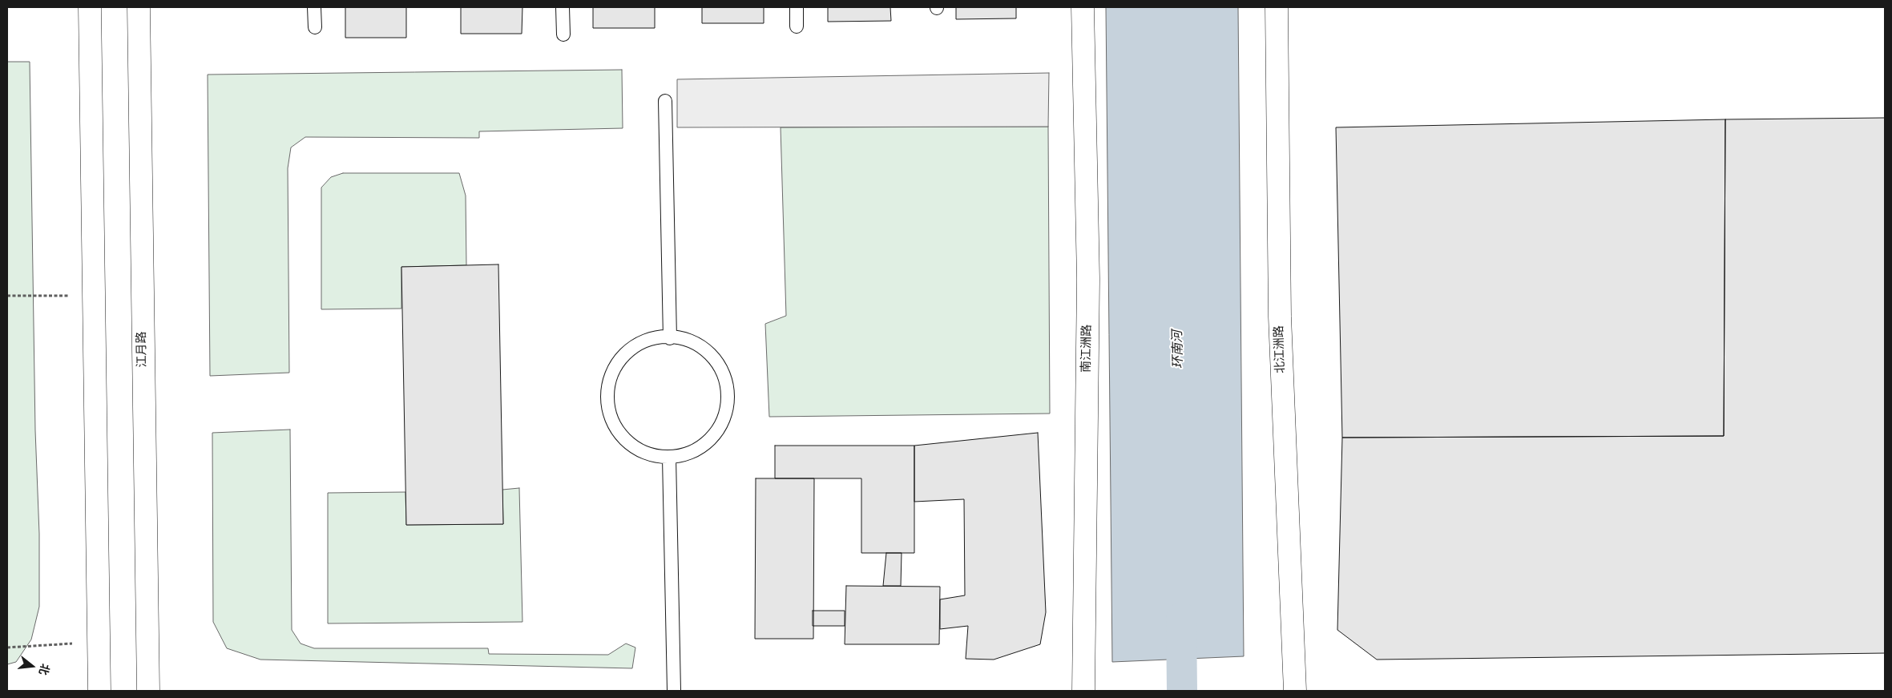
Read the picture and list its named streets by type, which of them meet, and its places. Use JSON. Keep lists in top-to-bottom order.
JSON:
{
  "streets": {
    "street": ["南江洲路", "江月路", "北江洲路"]
  },
  "water": ["环南河"],
  "north": "right"
}
